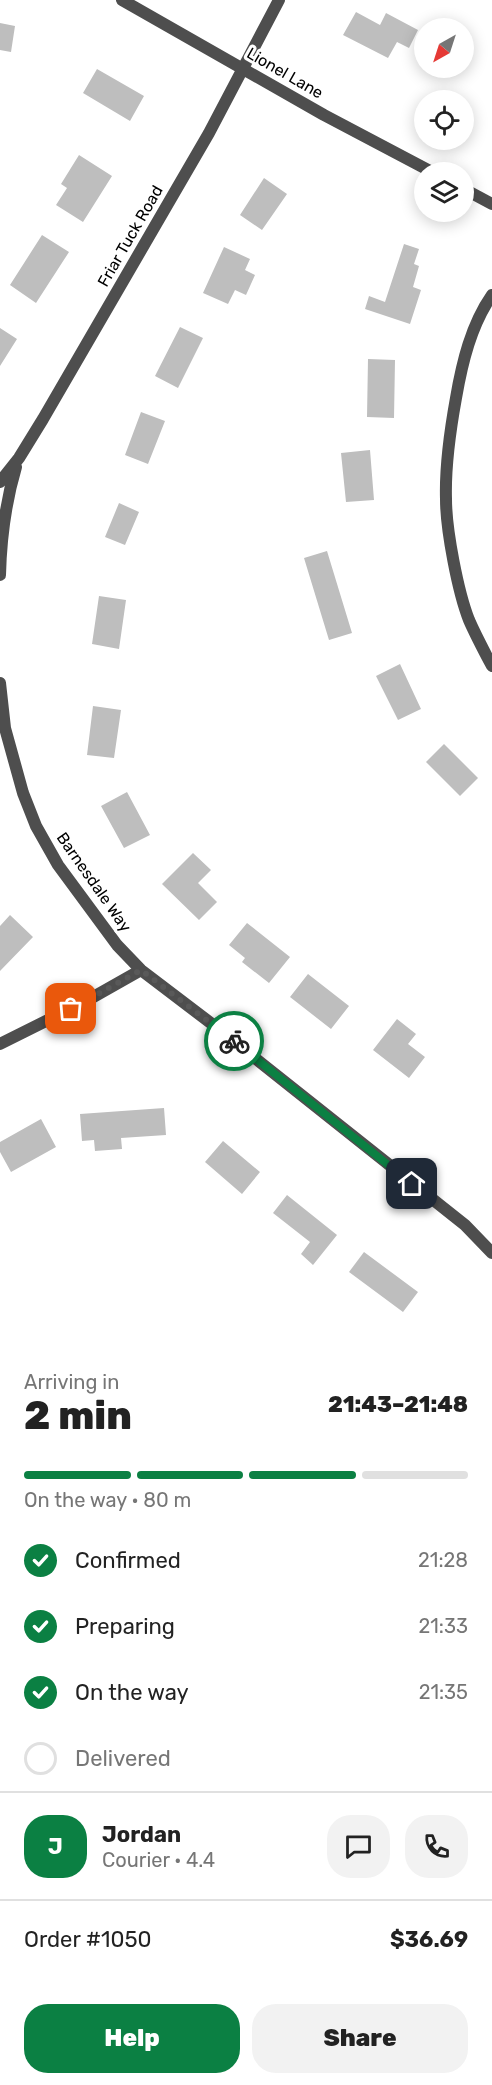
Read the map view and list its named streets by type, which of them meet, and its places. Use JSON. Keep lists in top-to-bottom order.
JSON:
{
  "streets": {
    "street": ["Lionel Lane", "Friar Tuck Road", "Barnesdale Way"]
  },
  "crossings": [
    ["Lionel Lane", "Friar Tuck Road"]
  ],
  "north": "bottom left",
  "page": {
    "heading": ["2 min", "Arriving in", "21:43–21:48"],
    "panel": [
      "Jordan",
      "Courier · 4.4",
      "Order #1050",
      "$36.69"
    ],
    "bar": "On the way · 80 m",
    "list": [
      ["Confirmed", "21:28"],
      ["Preparing", "21:33"],
      ["On the way", "21:35"],
      "Delivered"
    ],
    "round": "J",
    "buttons": ["Help", "Share"]
  }
}
